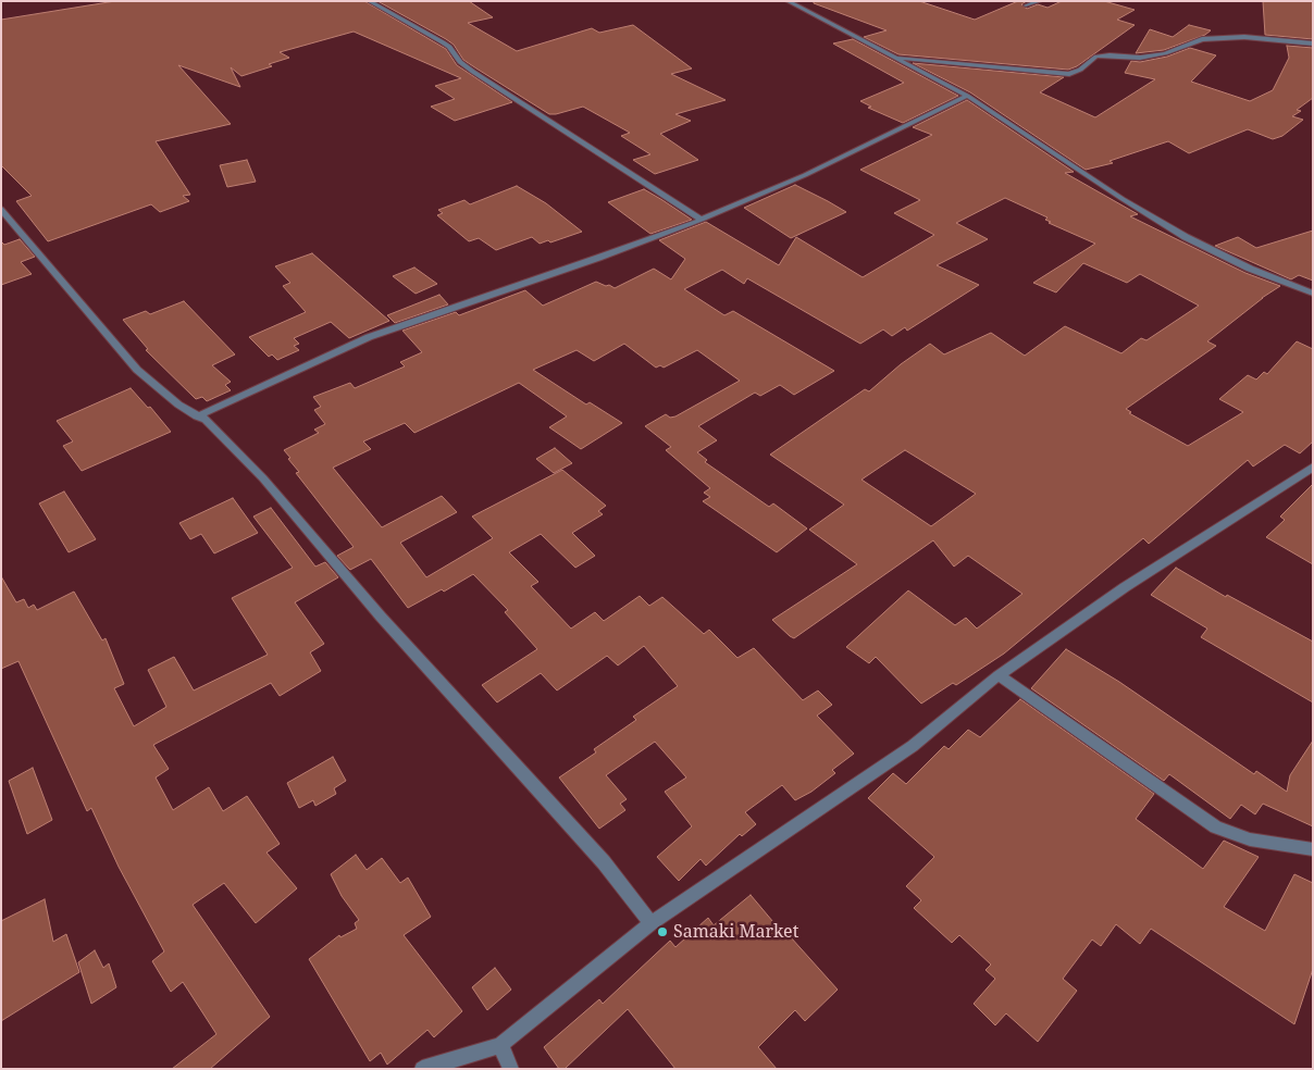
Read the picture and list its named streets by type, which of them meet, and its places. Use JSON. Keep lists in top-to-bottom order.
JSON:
{
  "places": ["Samaki Market"]
}
